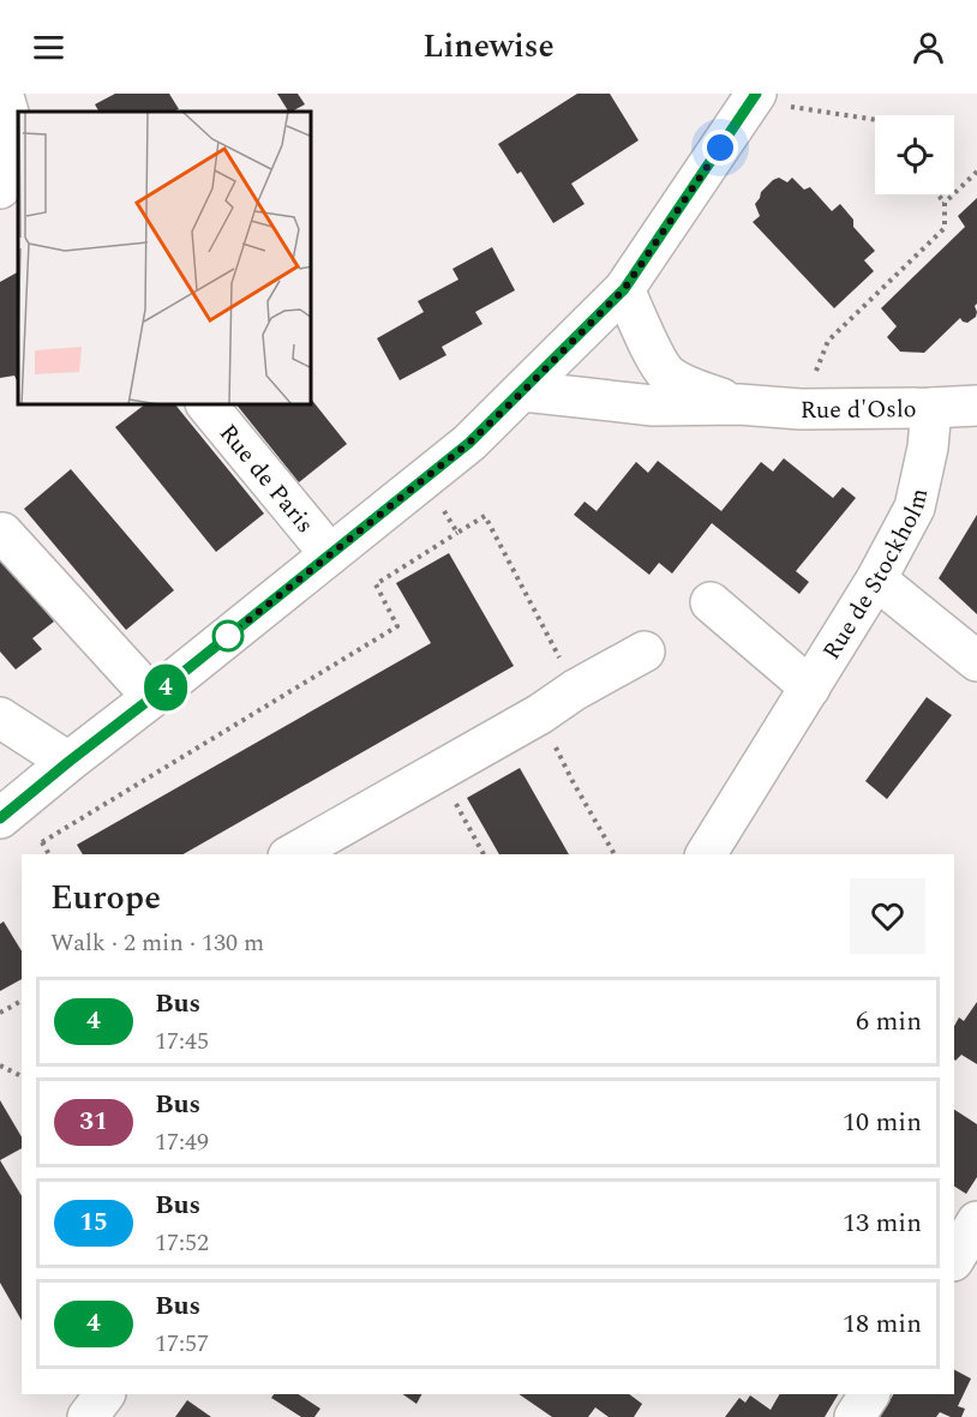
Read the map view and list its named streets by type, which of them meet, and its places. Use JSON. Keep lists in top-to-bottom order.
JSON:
{
  "streets": {
    "street": ["Rue d'Oslo", "Rue de Paris", "Rue de Stockholm"]
  },
  "crossings": [
    ["Rue d'Oslo", "Rue de Paris"],
    ["Rue d'Oslo", "Rue de Stockholm"]
  ],
  "lines": ["bus line 4"],
  "page": {
    "header": "Linewise",
    "on_map": "4",
    "heading": ["Europe", "Walk · 2 min · 130 m"],
    "list": [
      {
        "mark": "4",
        "name": "Bus",
        "note": "17:45",
        "value": "6 min"
      },
      {
        "mark": "31",
        "name": "Bus",
        "note": "17:49",
        "value": "10 min"
      },
      {
        "mark": "15",
        "name": "Bus",
        "note": "17:52",
        "value": "13 min"
      },
      {
        "mark": "4",
        "name": "Bus",
        "note": "17:57",
        "value": "18 min"
      }
    ]
  }
}
